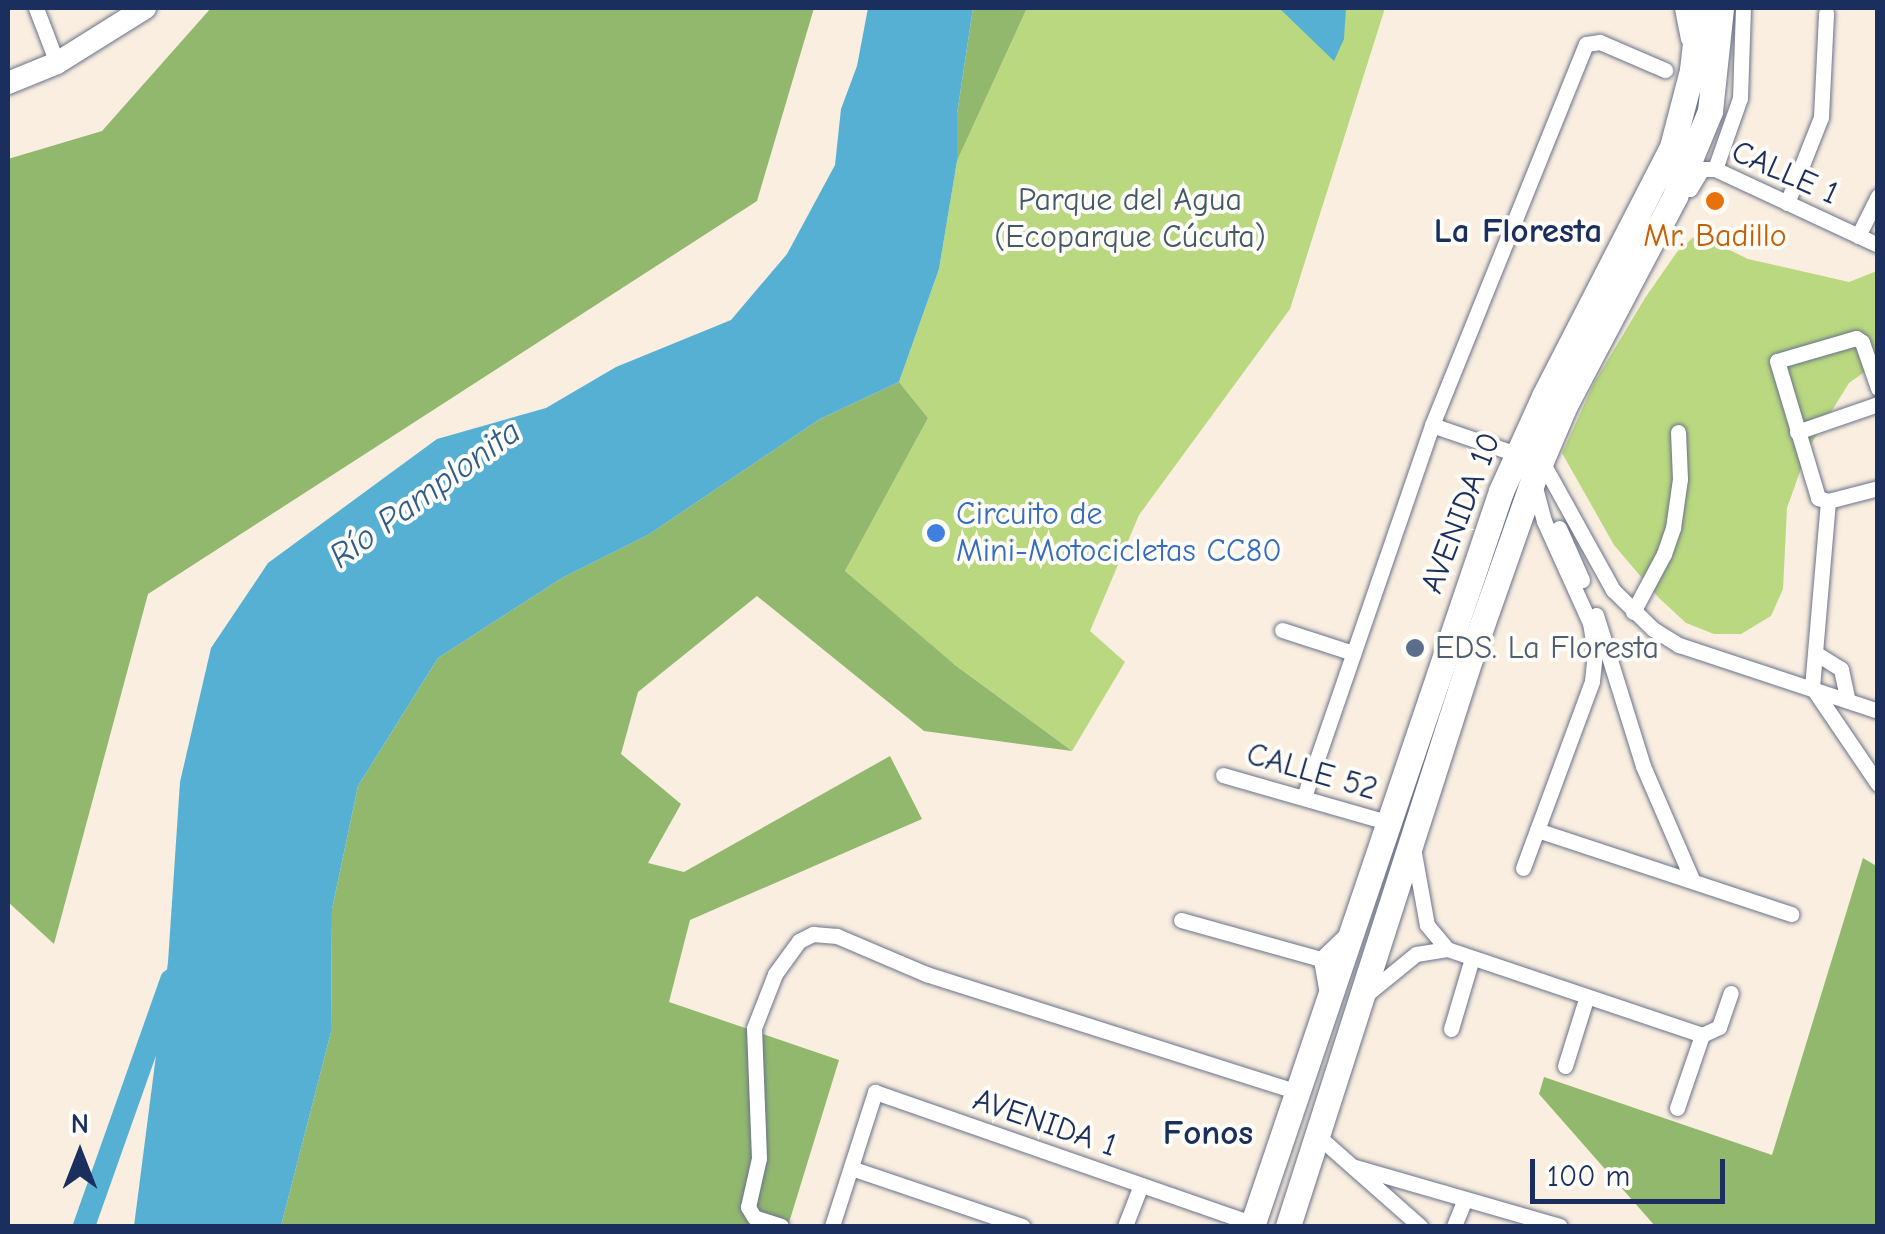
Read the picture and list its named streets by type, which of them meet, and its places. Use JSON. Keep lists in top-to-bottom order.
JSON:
{
  "streets": {
    "main road": ["AVENIDA 10"],
    "street": ["CALLE 1", "CALLE 52", "AVENIDA 1"]
  },
  "crossings": [
    ["CALLE 1", "AVENIDA 10"],
    ["AVENIDA 10", "CALLE 52"],
    ["AVENIDA 10", "AVENIDA 1"]
  ],
  "districts": ["La Floresta", "Fonos"],
  "water": ["Río Pamplonita"],
  "parks": ["Parque del Agua (Ecoparque Cúcuta)"],
  "places": ["Mr. Badillo", "Circuito de Mini-Motocicletas CC80", "EDS. La Floresta"],
  "scale_bar": "100 m",
  "north": "top"
}
